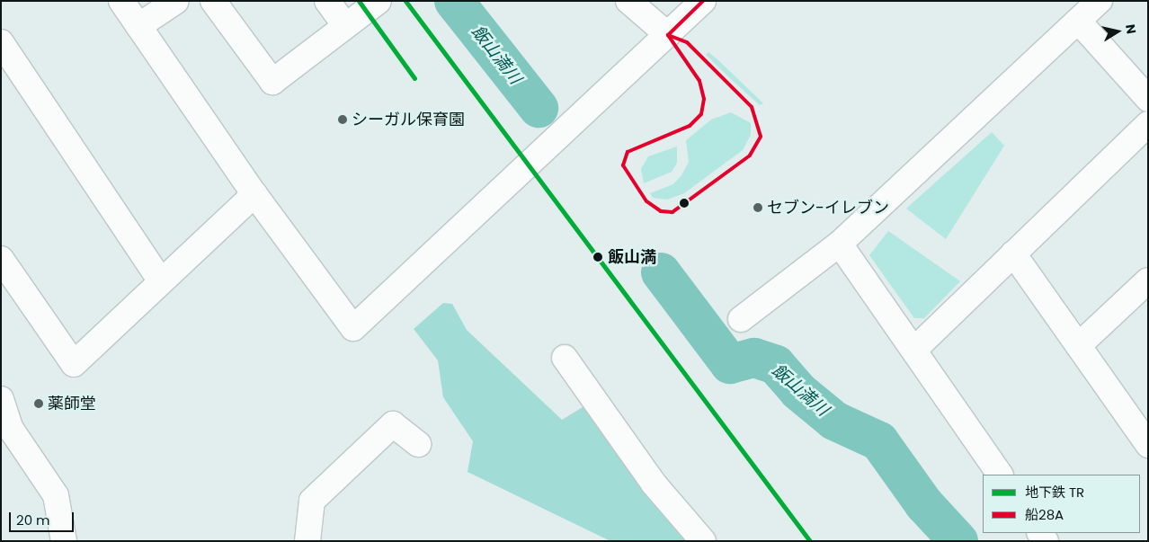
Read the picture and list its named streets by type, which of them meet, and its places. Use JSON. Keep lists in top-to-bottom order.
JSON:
{
  "water": ["飯山満川"],
  "places": [
    "シーガル保育園",
    "セブン-イレブン",
    "飯山満",
    "薬師堂"
  ],
  "lines": ["metro line TR", "transit line 船28A"],
  "legend": ["地下鉄 TR", "船28A"],
  "scale_bar": "20 m",
  "north": "right"
}
